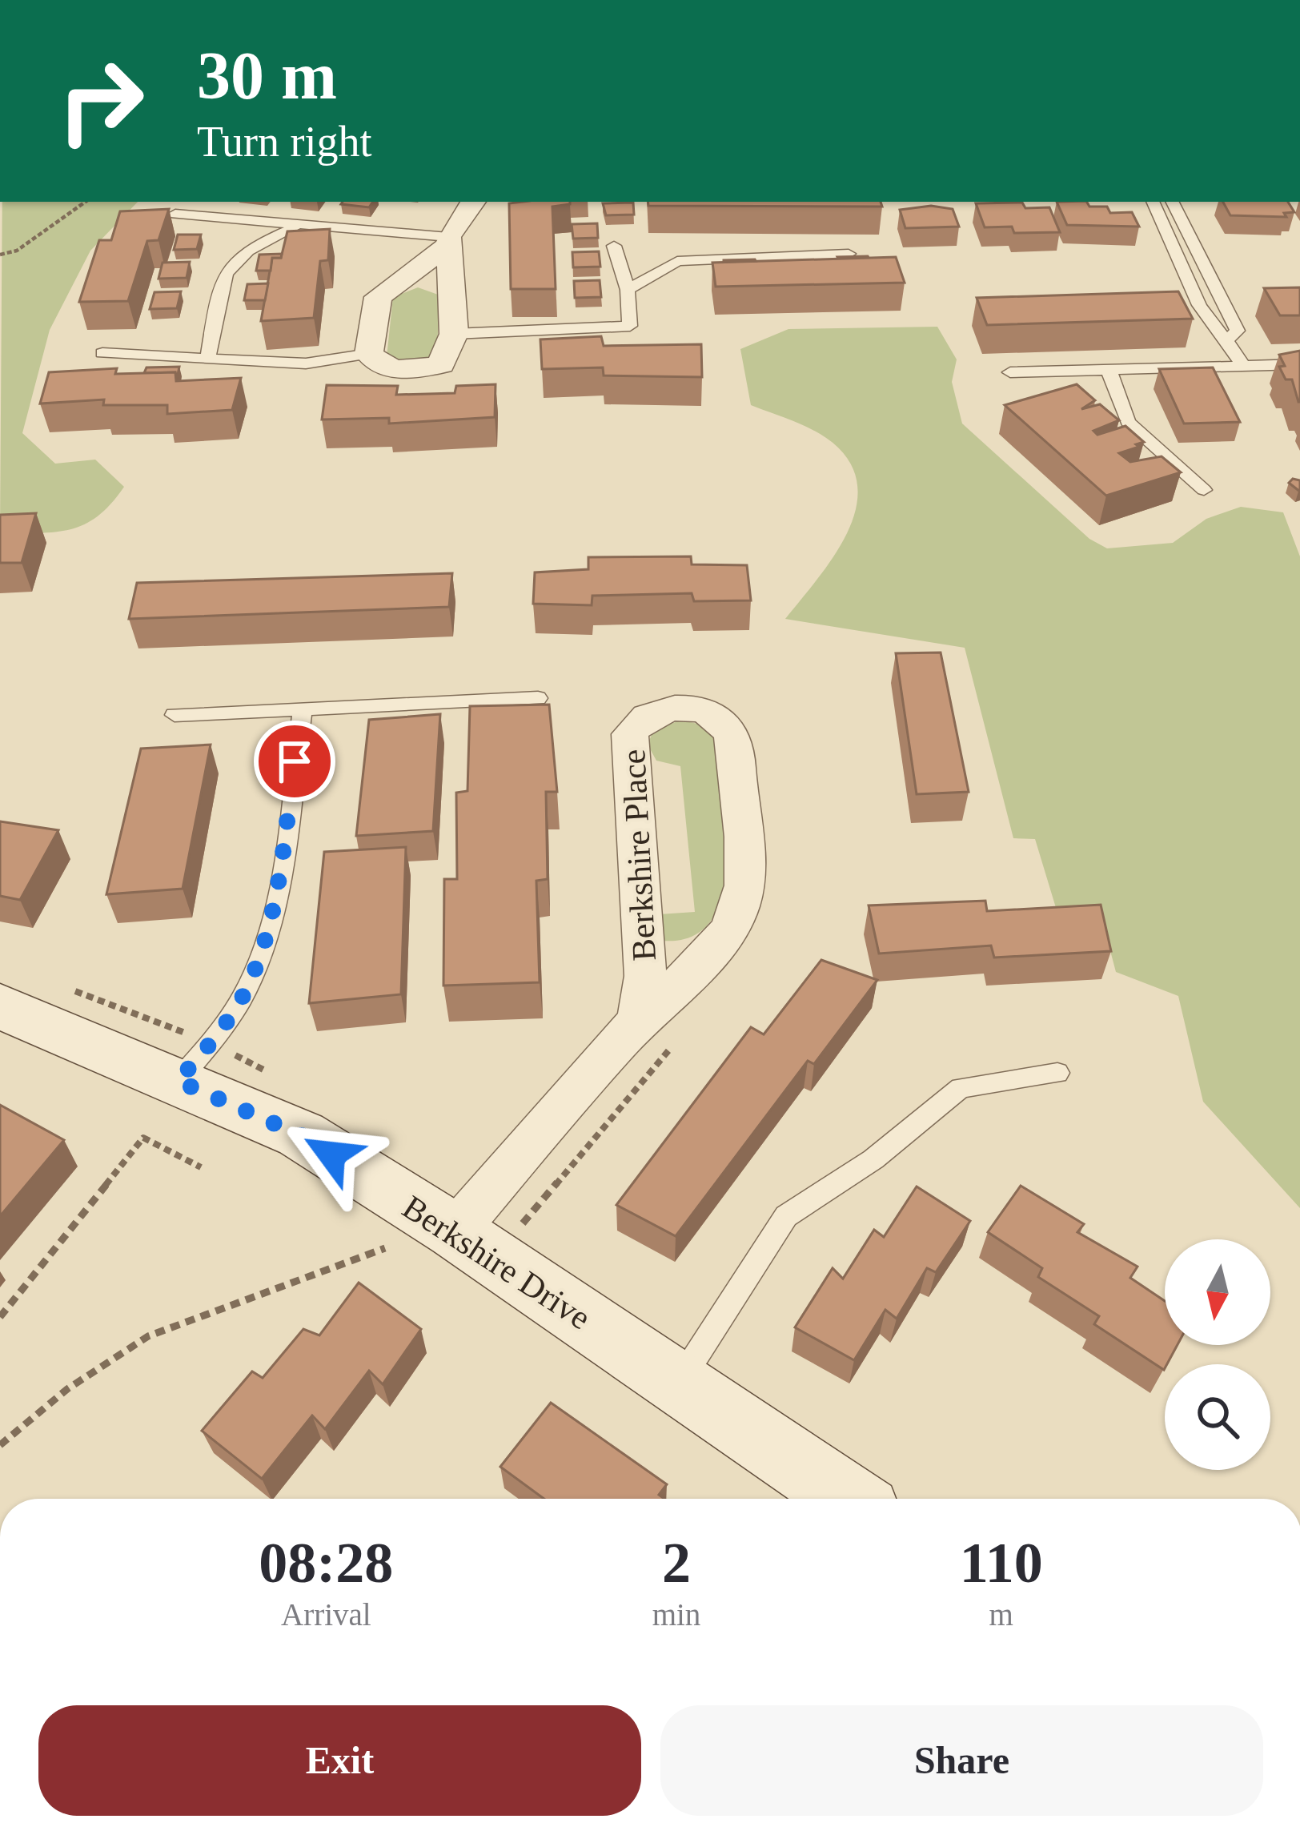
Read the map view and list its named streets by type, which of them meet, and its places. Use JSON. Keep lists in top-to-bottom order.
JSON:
{
  "streets": {
    "street": ["Berkshire Place", "Berkshire Drive"]
  },
  "crossings": [
    ["Berkshire Place", "Berkshire Drive"]
  ],
  "north": "bottom",
  "page": {
    "turn": ["30 m", "Turn right"],
    "eta": [
      "08:28",
      "Arrival",
      "2",
      "min",
      "110",
      "m"
    ],
    "buttons": ["Exit", "Share"]
  }
}
